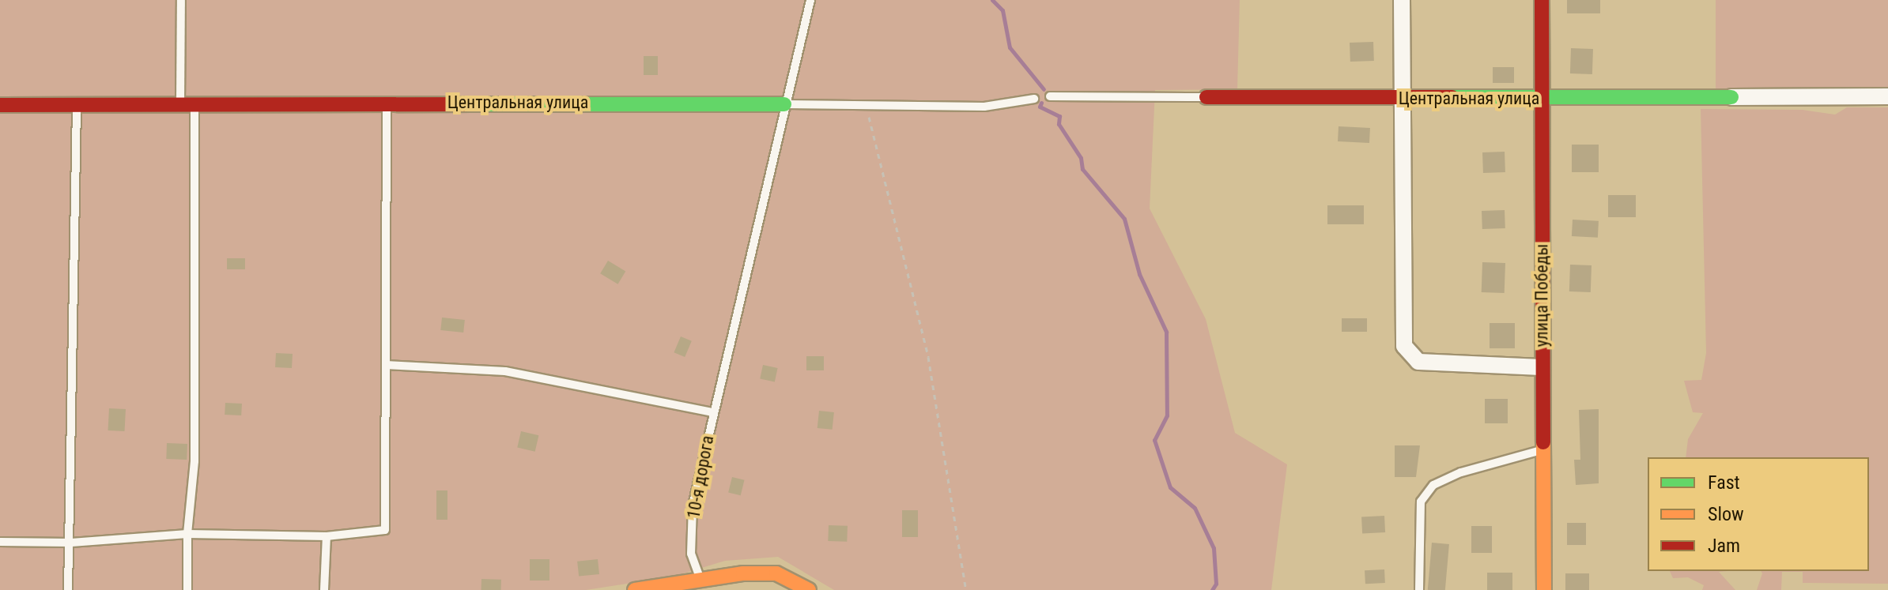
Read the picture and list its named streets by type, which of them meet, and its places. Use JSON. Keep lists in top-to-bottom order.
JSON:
{
  "streets": {
    "street": ["Центральная улица", "улица Победы"],
    "lane": ["10-я дорога"]
  },
  "crossings": [
    ["Центральная улица", "улица Победы"],
    ["Центральная улица", "10-я дорога"]
  ],
  "legend": ["Fast", "Slow", "Jam"]
}
